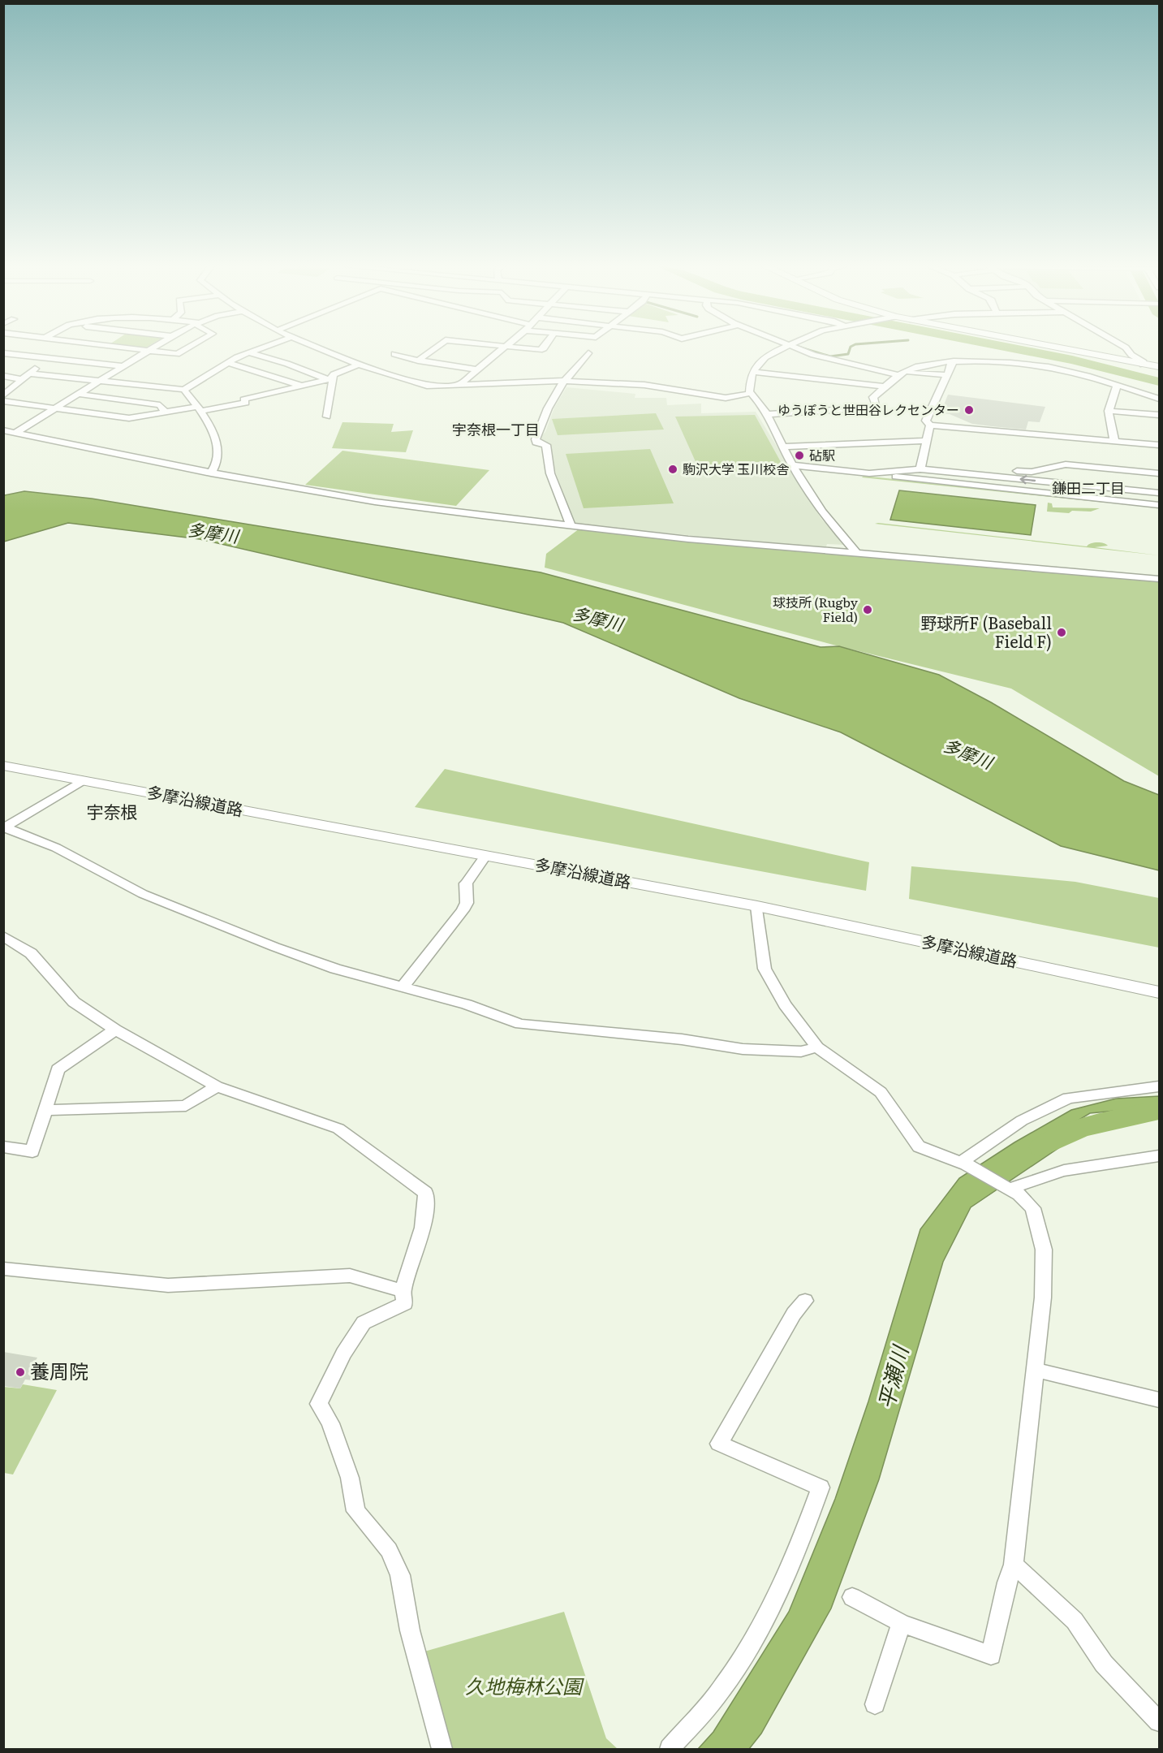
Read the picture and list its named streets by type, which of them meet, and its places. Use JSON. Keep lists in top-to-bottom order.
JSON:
{
  "streets": {
    "main road": ["多摩沿線道路"]
  },
  "districts": ["宇奈根一丁目", "鎌田二丁目", "宇奈根"],
  "water": ["多摩川", "平瀬川"],
  "parks": ["久地梅林公園"],
  "places": [
    "ゆうぽうと世田谷レクセンター",
    "砧駅",
    "駒沢大学 玉川校舎",
    "球技所 (Rugby Field)",
    "野球所F (Baseball Field F)",
    "養周院"
  ]
}
